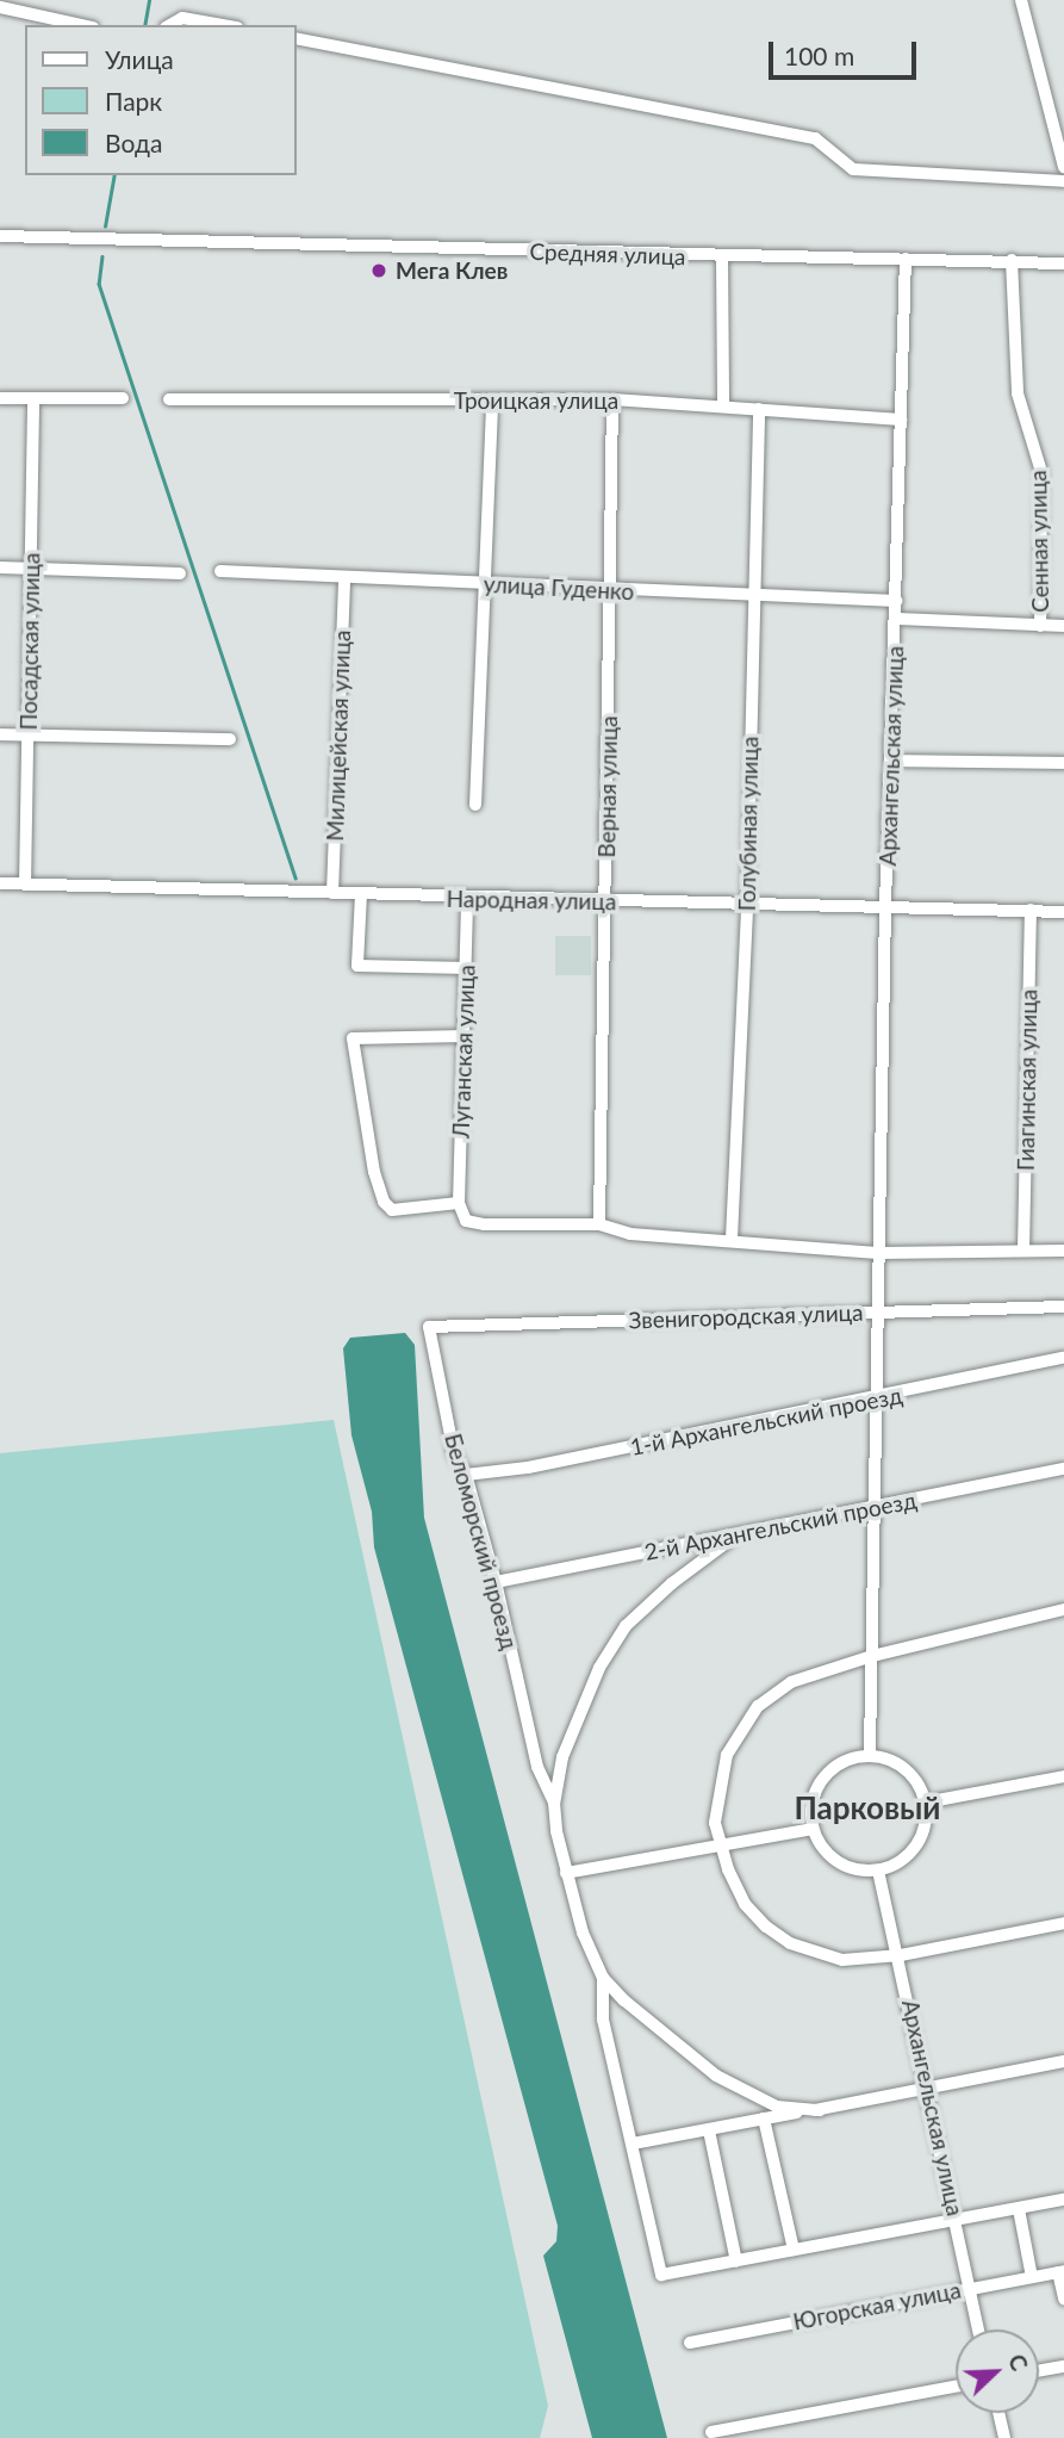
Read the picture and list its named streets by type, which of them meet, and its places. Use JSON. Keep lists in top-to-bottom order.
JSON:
{
  "streets": {
    "street": [
      "Средняя улица",
      "Троицкая улица",
      "Сенная улица",
      "улица Гуденко",
      "Посадская улица",
      "Милицейская улица",
      "Архангельская улица",
      "Верная улица",
      "Голубиная улица",
      "Народная улица",
      "Луганская улица",
      "Гиагинская улица",
      "Звенигородская улица",
      "1-й Архангельский проезд",
      "2-й Архангельский проезд",
      "Беломорский проезд",
      "Югорская улица"
    ]
  },
  "crossings": [
    ["Средняя улица", "Сенная улица"],
    ["Средняя улица", "Архангельская улица"],
    ["Троицкая улица", "Архангельская улица"],
    ["Троицкая улица", "Верная улица"],
    ["Троицкая улица", "Голубиная улица"],
    ["улица Гуденко", "Милицейская улица"],
    ["улица Гуденко", "Архангельская улица"],
    ["улица Гуденко", "Верная улица"],
    ["улица Гуденко", "Голубиная улица"],
    ["Посадская улица", "Народная улица"],
    ["Милицейская улица", "Народная улица"],
    ["Архангельская улица", "Народная улица"],
    ["Архангельская улица", "Звенигородская улица"],
    ["Архангельская улица", "Югорская улица"],
    ["Верная улица", "Народная улица"],
    ["Голубиная улица", "Народная улица"],
    ["Народная улица", "Луганская улица"],
    ["Народная улица", "Гиагинская улица"],
    ["Звенигородская улица", "Беломорский проезд"],
    ["1-й Архангельский проезд", "Беломорский проезд"],
    ["2-й Архангельский проезд", "Беломорский проезд"]
  ],
  "districts": ["Парковый"],
  "places": ["Мега Клев"],
  "legend": ["Улица", "Парк", "Вода"],
  "scale_bar": "100 m",
  "north": "top right"
}
